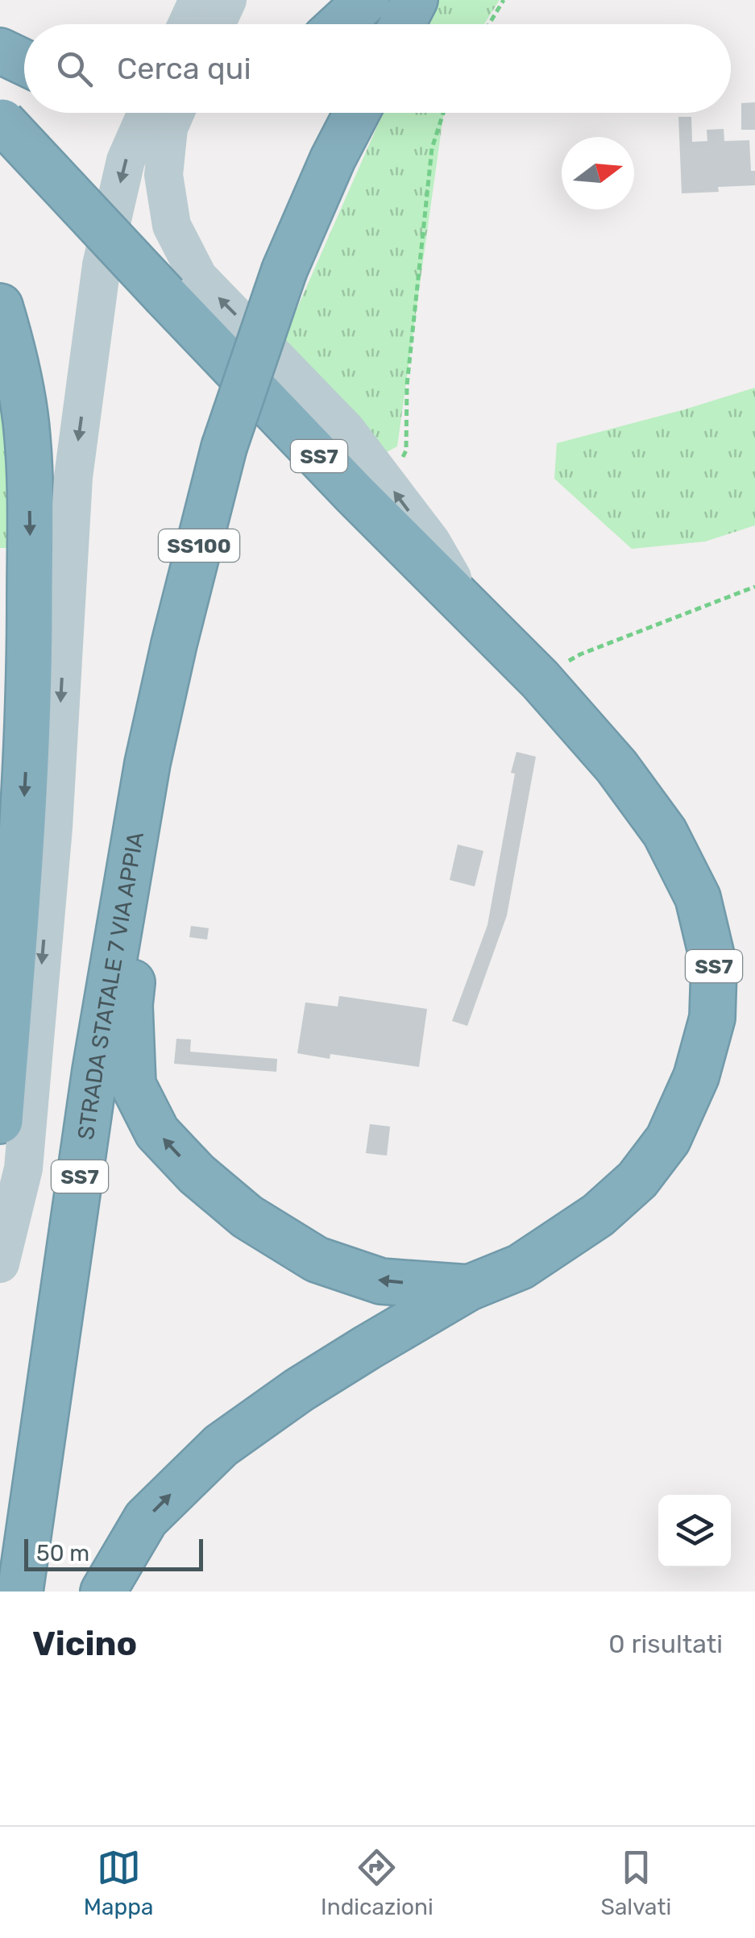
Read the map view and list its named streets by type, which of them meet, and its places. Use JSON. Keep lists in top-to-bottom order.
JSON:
{
  "streets": {
    "highway": ["SS7", "SS100", "STRADA STATALE 7 VIA APPIA"]
  },
  "crossings": [
    ["SS7", "SS100"],
    ["SS100", "STRADA STATALE 7 VIA APPIA"]
  ],
  "scale_bar": "50 m",
  "north": "right",
  "page": {
    "search": "Cerca qui",
    "scale": "50 m",
    "heading": ["Vicino", "0 risultati"],
    "nav": ["Mappa", "Indicazioni", "Salvati"]
  }
}
